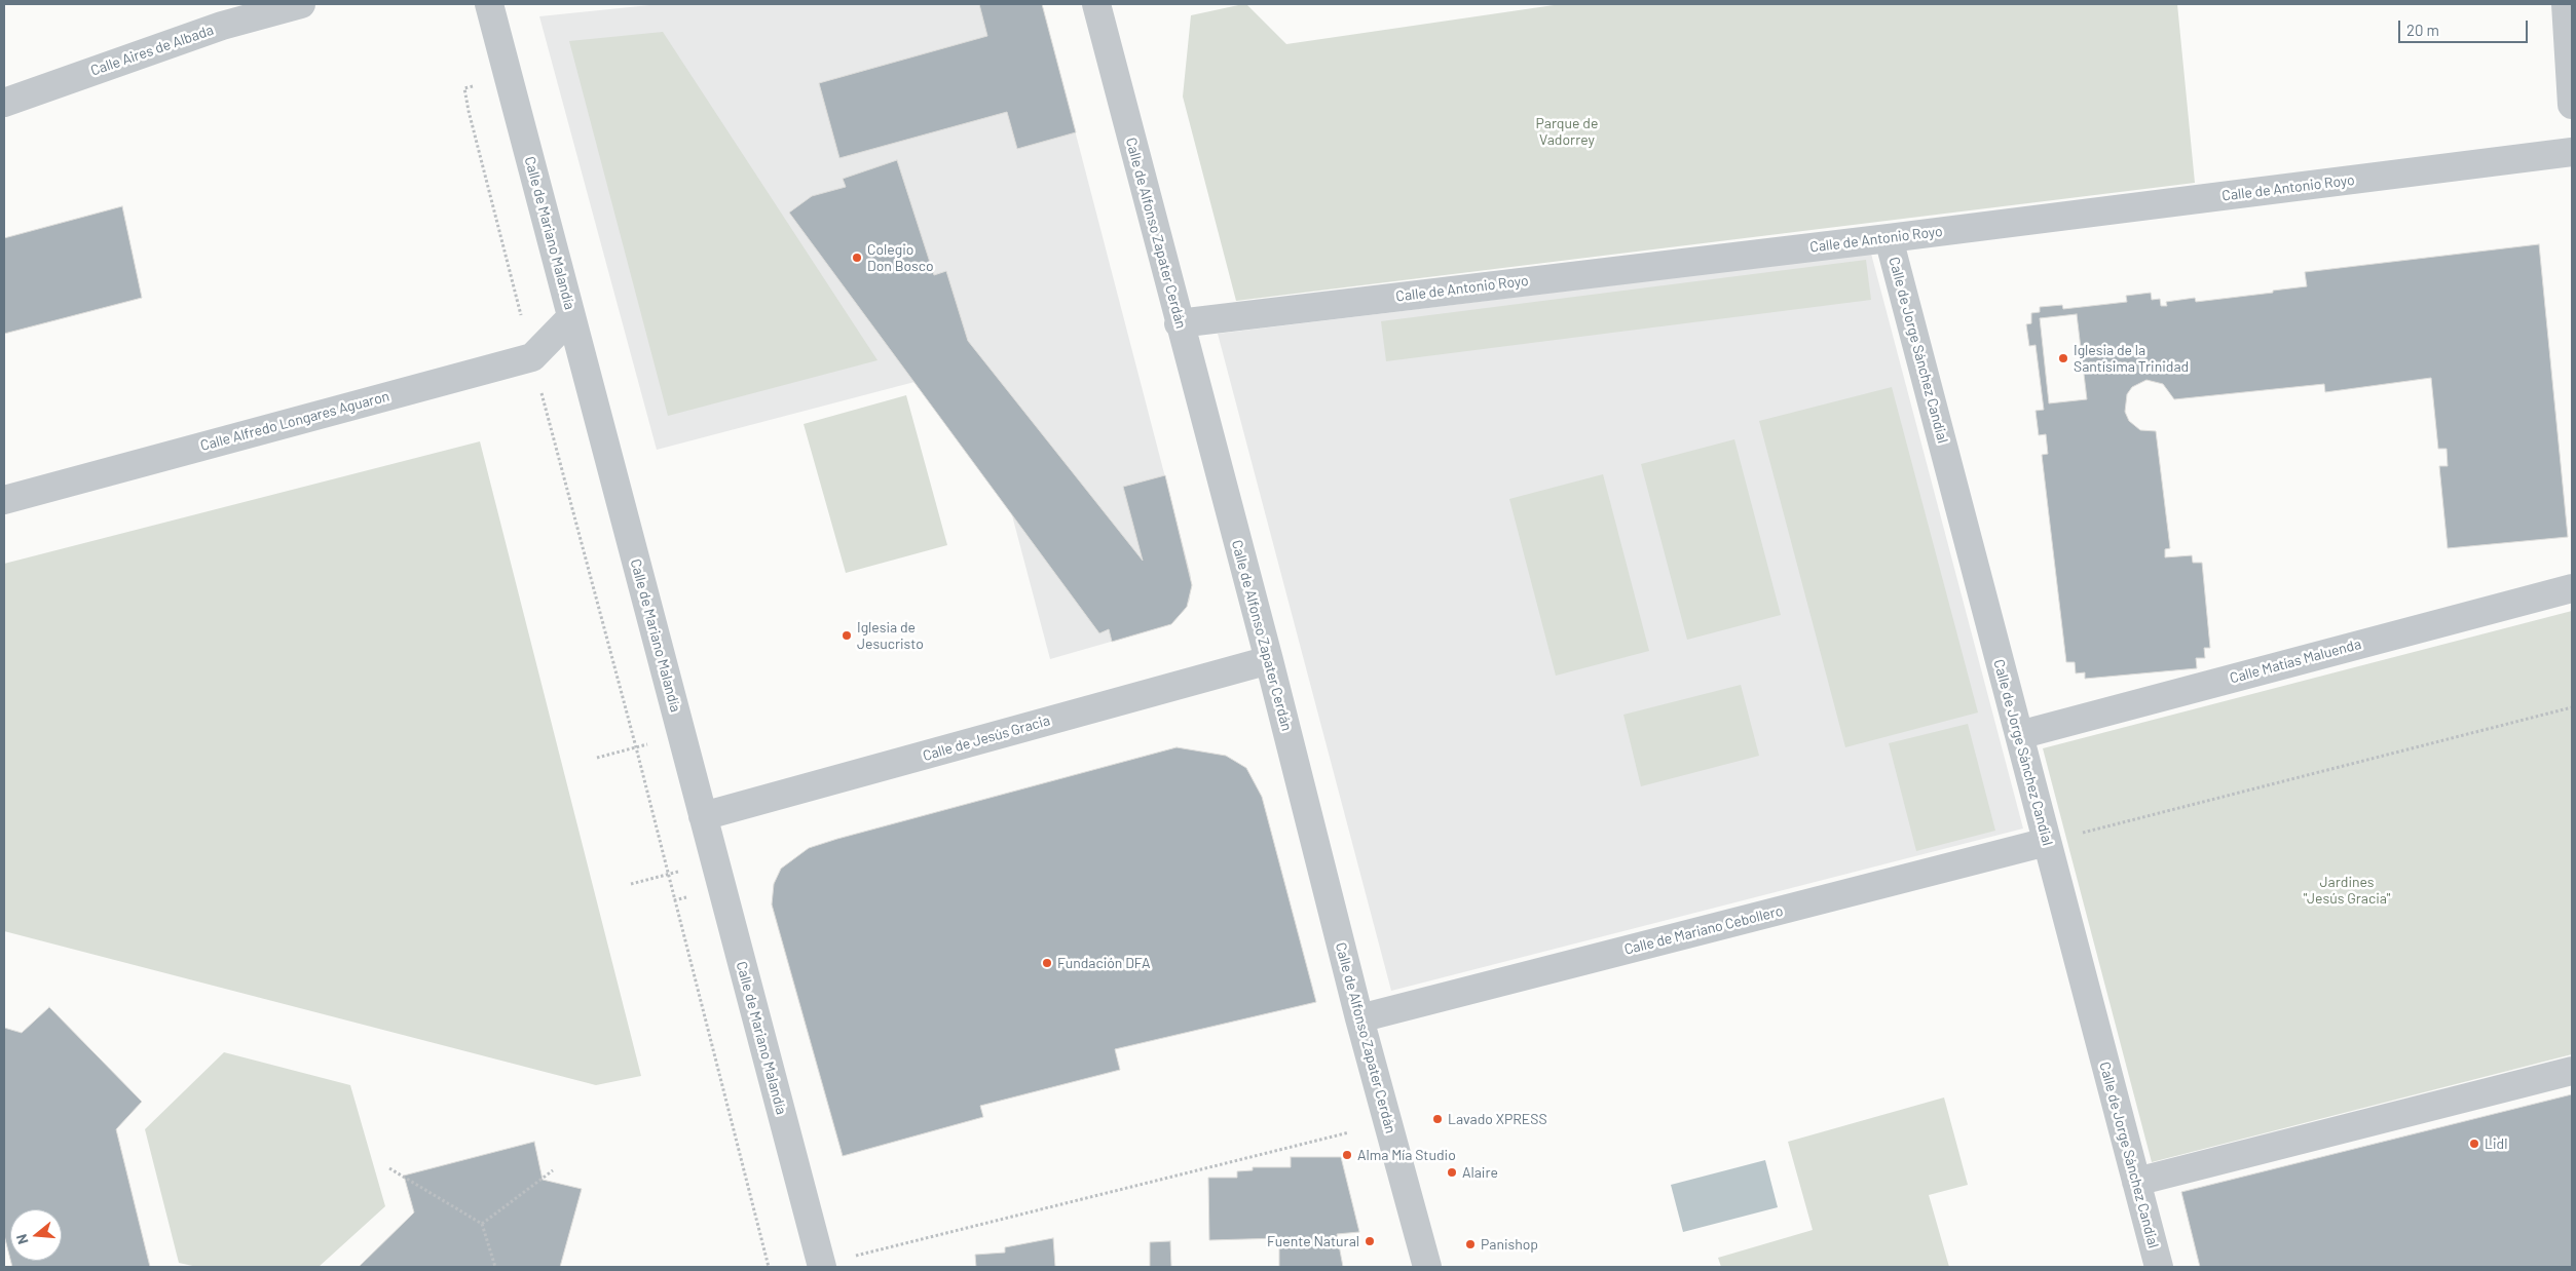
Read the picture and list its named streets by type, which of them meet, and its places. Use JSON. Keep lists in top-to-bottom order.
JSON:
{
  "streets": {
    "street": [
      "Calle Aires de Albada",
      "Calle de Antonio Royo",
      "Calle de Mariano Malandía",
      "Calle de Alfonso Zapater Cerdán",
      "Calle de Jorge Sánchez Candial",
      "Calle Alfredo Longares Aguaron",
      "Calle Matías Maluenda",
      "Calle de Jesús Gracia",
      "Calle de Mariano Cebollero"
    ]
  },
  "crossings": [
    ["Calle de Antonio Royo", "Calle de Alfonso Zapater Cerdán"],
    ["Calle de Antonio Royo", "Calle de Jorge Sánchez Candial"],
    ["Calle de Mariano Malandía", "Calle de Jesús Gracia"],
    ["Calle de Alfonso Zapater Cerdán", "Calle de Jesús Gracia"],
    ["Calle de Alfonso Zapater Cerdán", "Calle de Mariano Cebollero"],
    ["Calle de Jorge Sánchez Candial", "Calle Matías Maluenda"],
    ["Calle de Jorge Sánchez Candial", "Calle de Mariano Cebollero"]
  ],
  "parks": ["Parque de Vadorrey", "Jardines \"Jesús Gracia\""],
  "places": [
    "Colegio Don Bosco",
    "Iglesia de la Santísima Trinidad",
    "Iglesia de Jesucristo",
    "Fundación DFA",
    "Lavado XPRESS",
    "Lidl",
    "Alma Mía Studio",
    "Alaire",
    "Fuente Natural",
    "Panishop"
  ],
  "scale_bar": "20 m",
  "north": "left"
}
